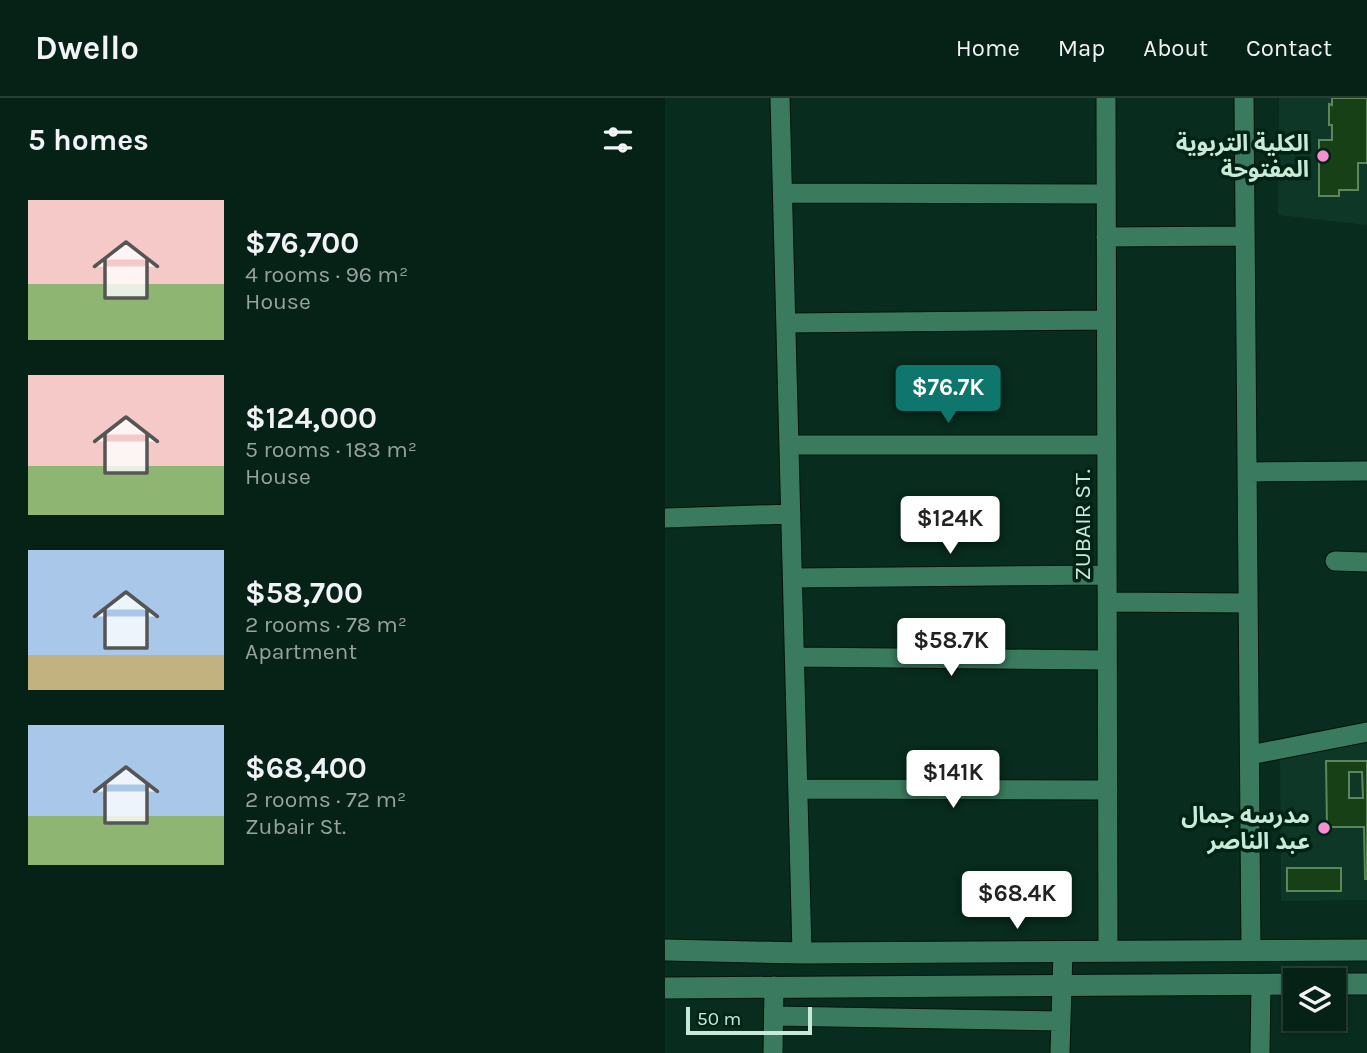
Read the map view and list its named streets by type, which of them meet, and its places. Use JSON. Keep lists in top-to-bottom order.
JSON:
{
  "streets": {
    "street": ["ZUBAIR ST."]
  },
  "places": ["الكلية التربوية المفتوحة", "مدرسه جمال عبد الناصر"],
  "scale_bar": "50 m",
  "page": {
    "header": "Dwello",
    "nav": [
      "Home",
      "Map",
      "About",
      "Contact"
    ],
    "heading": "5 homes",
    "list": [
      {
        "name": "$76,700",
        "note": "4 rooms · 96 m² · House"
      },
      {
        "name": "$124,000",
        "note": "5 rooms · 183 m² · House"
      },
      {
        "name": "$58,700",
        "note": "2 rooms · 78 m² · Apartment"
      },
      {
        "name": "$68,400",
        "note": "2 rooms · 72 m² · Zubair St."
      }
    ],
    "price": [
      "$76.7K",
      "$124K",
      "$58.7K",
      "$141K",
      "$68.4K"
    ],
    "scale": "50 m"
  }
}
